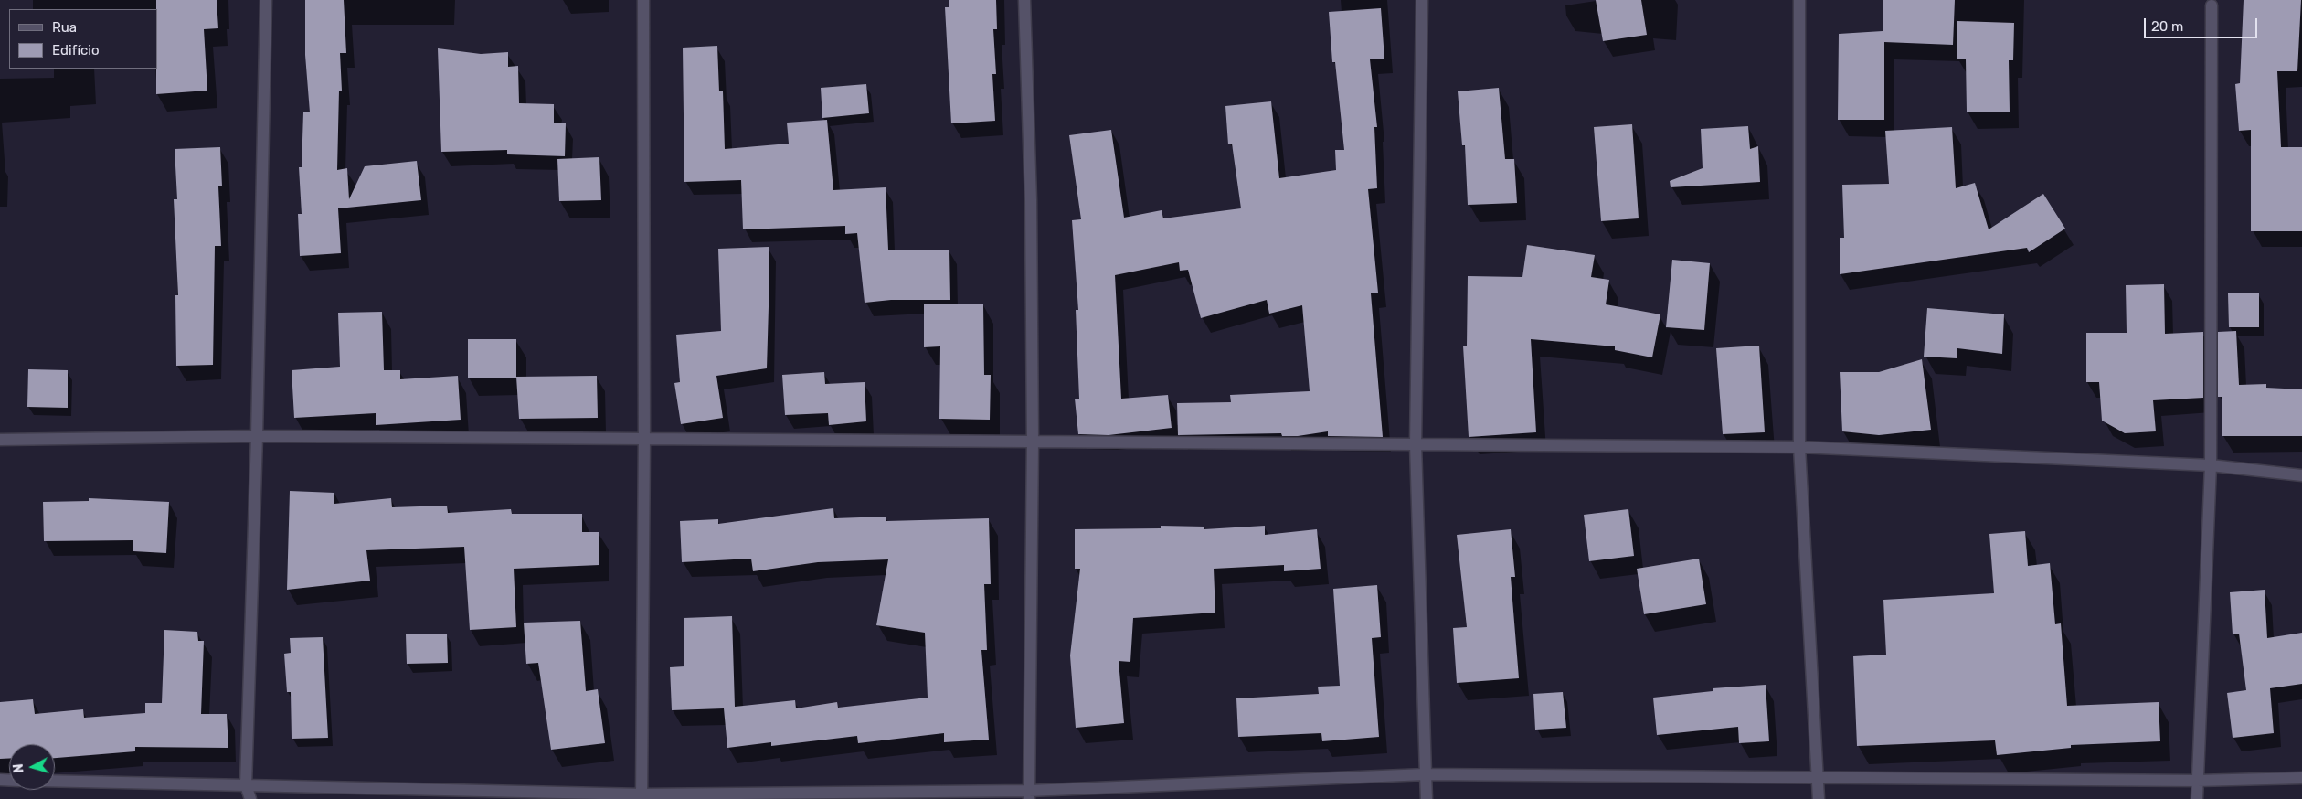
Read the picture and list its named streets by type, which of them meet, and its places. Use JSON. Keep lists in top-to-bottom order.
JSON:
{
  "legend": ["Rua", "Edifício"],
  "scale_bar": "20 m",
  "north": "left"
}
